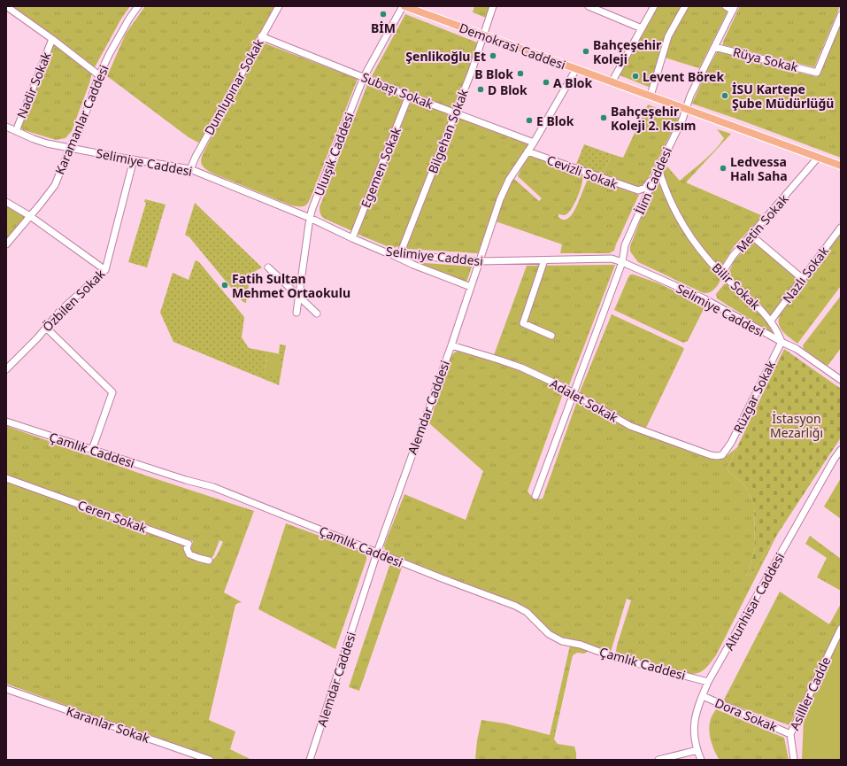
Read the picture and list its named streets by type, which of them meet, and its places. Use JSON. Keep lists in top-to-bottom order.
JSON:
{
  "streets": {
    "main road": ["Demokrasi Caddesi"],
    "street": [
      "Rüya Sokak",
      "Nadir Sokak",
      "Dumlupınar Sokak",
      "Subaşı Sokak",
      "Karamanlar Caddesi",
      "Bilgehan Sokak",
      "Uluışık Caddesi",
      "Selimiye Caddesi",
      "Egemen Sokak",
      "Cevizli Sokak",
      "İlim Caddesi",
      "Metin Sokak",
      "Nazlı Sokak",
      "Bilir Sokak",
      "Özbilen Sokak",
      "Rüzgar Sokak",
      "Adalet Sokak",
      "Alemdar Caddesi",
      "Çamlık Caddesi",
      "Ceren Sokak",
      "Altunhisar Caddesi",
      "Asilller Cadde",
      "Dora Sokak",
      "Karanlar Sokak"
    ]
  },
  "crossings": [
    ["Demokrasi Caddesi", "Bilgehan Sokak"],
    ["Demokrasi Caddesi", "Uluışık Caddesi"],
    ["Demokrasi Caddesi", "İlim Caddesi"],
    ["Demokrasi Caddesi", "Metin Sokak"],
    ["Demokrasi Caddesi", "Alemdar Caddesi"],
    ["Rüya Sokak", "İlim Caddesi"],
    ["Nadir Sokak", "Selimiye Caddesi"],
    ["Dumlupınar Sokak", "Subaşı Sokak"],
    ["Dumlupınar Sokak", "Selimiye Caddesi"],
    ["Subaşı Sokak", "Bilgehan Sokak"],
    ["Subaşı Sokak", "Uluışık Caddesi"],
    ["Subaşı Sokak", "Egemen Sokak"],
    ["Subaşı Sokak", "Alemdar Caddesi"],
    ["Karamanlar Caddesi", "Selimiye Caddesi"],
    ["Bilgehan Sokak", "Selimiye Caddesi"],
    ["Uluışık Caddesi", "Selimiye Caddesi"],
    ["Selimiye Caddesi", "Egemen Sokak"],
    ["Selimiye Caddesi", "İlim Caddesi"],
    ["Selimiye Caddesi", "Bilir Sokak"],
    ["Selimiye Caddesi", "Özbilen Sokak"],
    ["Selimiye Caddesi", "Rüzgar Sokak"],
    ["Selimiye Caddesi", "Alemdar Caddesi"],
    ["Cevizli Sokak", "İlim Caddesi"],
    ["Cevizli Sokak", "Bilir Sokak"],
    ["Cevizli Sokak", "Alemdar Caddesi"],
    ["İlim Caddesi", "Bilir Sokak"],
    ["İlim Caddesi", "Adalet Sokak"],
    ["Metin Sokak", "Bilir Sokak"],
    ["Nazlı Sokak", "Bilir Sokak"],
    ["Bilir Sokak", "Rüzgar Sokak"],
    ["Rüzgar Sokak", "Adalet Sokak"],
    ["Adalet Sokak", "Alemdar Caddesi"],
    ["Alemdar Caddesi", "Çamlık Caddesi"],
    ["Çamlık Caddesi", "Altunhisar Caddesi"],
    ["Altunhisar Caddesi", "Dora Sokak"],
    ["Asilller Cadde", "Dora Sokak"]
  ],
  "parks": ["İstasyon Mezarlığı"],
  "places": [
    "BİM",
    "Bahçeşehir Koleji",
    "Şenlikoğlu Et",
    "B Blok",
    "Levent Börek",
    "A Blok",
    "D Blok",
    "İSU Kartepe Şube Müdürlüğü",
    "Bahçeşehir Koleji 2. Kısım",
    "E Blok",
    "Ledvessa Halı Saha",
    "Fatih Sultan Mehmet Ortaokulu"
  ]
}
